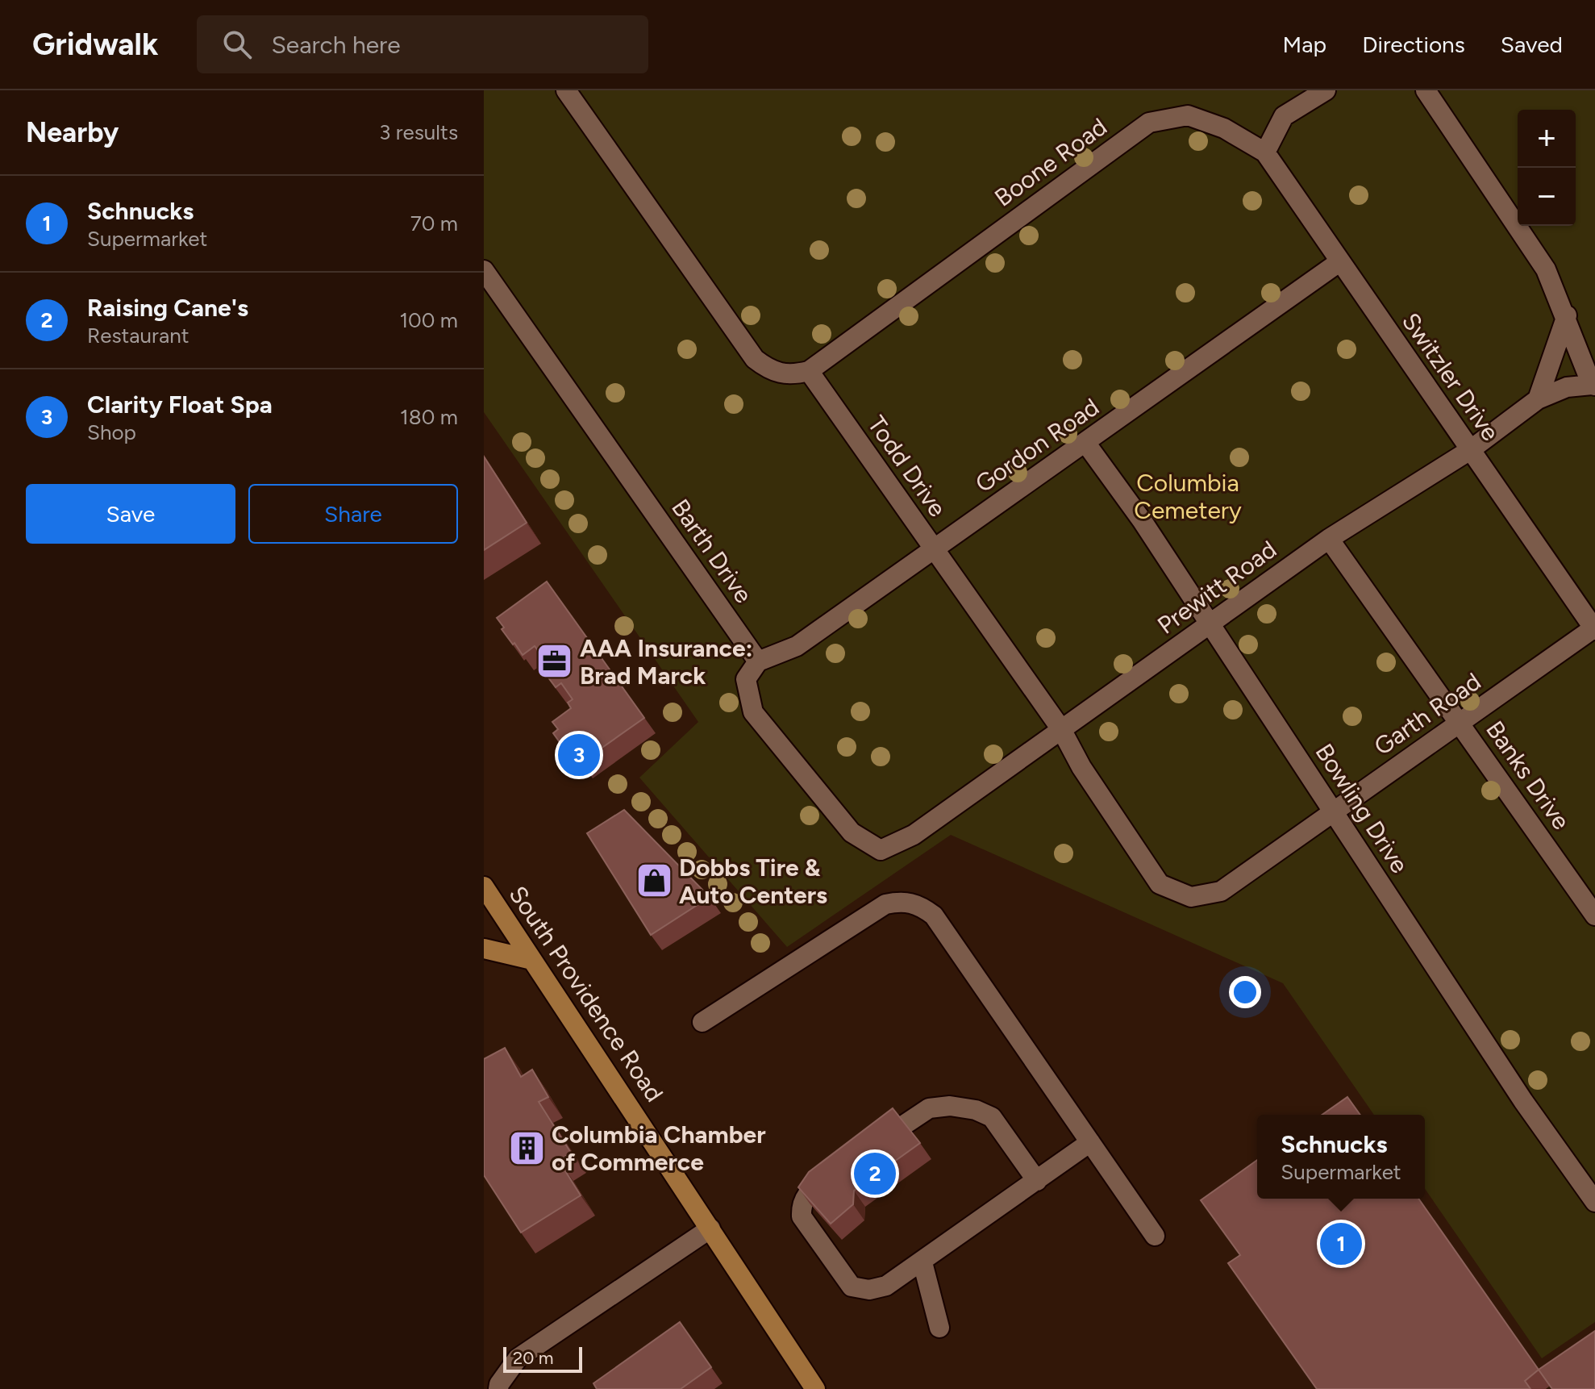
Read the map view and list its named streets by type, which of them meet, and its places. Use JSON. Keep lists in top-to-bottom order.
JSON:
{
  "streets": {
    "main road": ["South Providence Road"],
    "lane": [
      "Boone Road",
      "Switzler Drive",
      "Gordon Road",
      "Todd Drive",
      "Barth Drive",
      "Prewitt Road",
      "Garth Road",
      "Banks Drive",
      "Bowling Drive"
    ]
  },
  "crossings": [
    ["Boone Road", "Switzler Drive"],
    ["Boone Road", "Todd Drive"],
    ["Switzler Drive", "Gordon Road"],
    ["Switzler Drive", "Prewitt Road"],
    ["Switzler Drive", "Garth Road"],
    ["Gordon Road", "Todd Drive"],
    ["Gordon Road", "Barth Drive"],
    ["Gordon Road", "Prewitt Road"],
    ["Gordon Road", "Bowling Drive"],
    ["Todd Drive", "Prewitt Road"],
    ["Todd Drive", "Garth Road"],
    ["Barth Drive", "Prewitt Road"],
    ["Prewitt Road", "Banks Drive"],
    ["Prewitt Road", "Bowling Drive"],
    ["Garth Road", "Banks Drive"],
    ["Garth Road", "Bowling Drive"]
  ],
  "parks": ["Columbia Cemetery"],
  "places": {
    "office": ["AAA Insurance: Brad Marck"],
    "shop": ["Dobbs Tire & Auto Centers"],
    "building": ["Columbia Chamber of Commerce"]
  },
  "scale_bar": "20 m",
  "page": {
    "header": "Gridwalk",
    "search": "Search here",
    "nav": ["Map", "Directions", "Saved"],
    "heading": ["Nearby", "3 results"],
    "map_buttons": ["+", "−"],
    "list": [
      {
        "mark": "1",
        "name": "Schnucks",
        "note": "Supermarket",
        "value": "70 m"
      },
      {
        "mark": "2",
        "name": "Raising Cane's",
        "note": "Restaurant",
        "value": "100 m"
      },
      {
        "mark": "3",
        "name": "Clarity Float Spa",
        "note": "Shop",
        "value": "180 m"
      }
    ],
    "buttons": ["Save", "Share"],
    "pins": ["3", "2", "1"],
    "popup": ["Schnucks", "Supermarket"],
    "scale": "20 m"
  }
}
